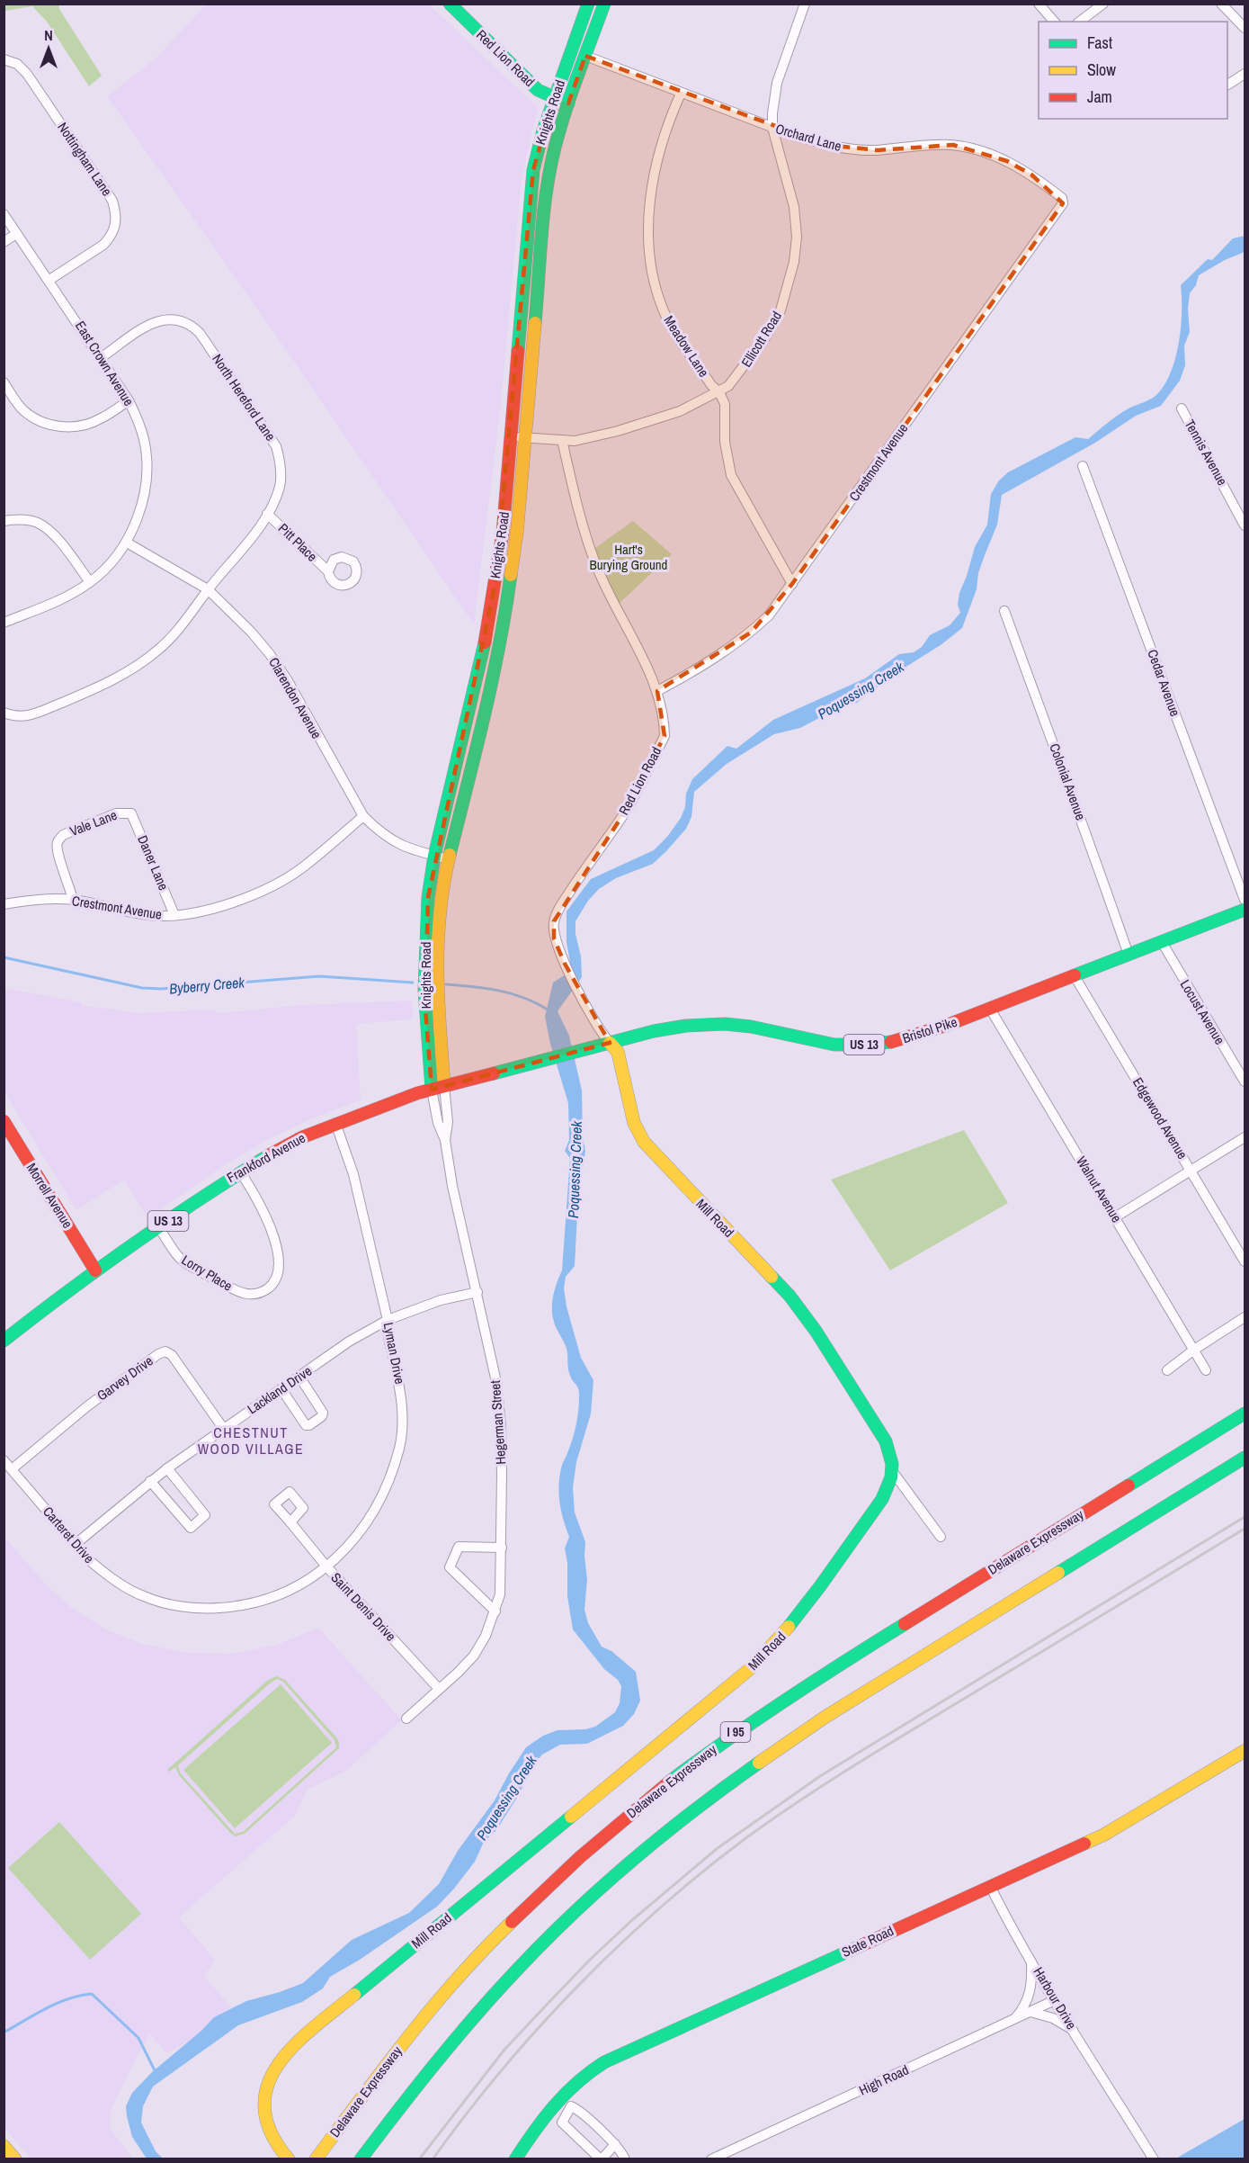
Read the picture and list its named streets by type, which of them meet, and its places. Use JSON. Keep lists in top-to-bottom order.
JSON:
{
  "streets": {
    "main road": [
      "Red Lion Road",
      "Knights Road",
      "Bristol Pike",
      "US 13",
      "Frankford Avenue",
      "Morrell Avenue",
      "Mill Road",
      "Delaware Expressway",
      "I 95",
      "State Road"
    ],
    "street": [
      "Orchard Lane",
      "Nottingham Lane",
      "Ellicott Road",
      "Meadow Lane",
      "East Crown Avenue",
      "North Hereford Lane",
      "Tennis Avenue",
      "Crestmont Avenue",
      "Pitt Place",
      "Cedar Avenue",
      "Clarendon Avenue",
      "Colonial Avenue",
      "Vale Lane",
      "Daner Lane",
      "Locust Avenue",
      "Edgewood Avenue",
      "Walnut Avenue",
      "Lorry Place",
      "Lyman Drive",
      "Garvey Drive",
      "Lackland Drive",
      "Hegerman Street",
      "Carteret Drive",
      "Saint Denis Drive",
      "Harbour Drive",
      "High Road"
    ]
  },
  "crossings": [
    ["Red Lion Road", "Knights Road"],
    ["Red Lion Road", "Ellicott Road"],
    ["Red Lion Road", "Crestmont Avenue"],
    ["Red Lion Road", "Bristol Pike"],
    ["Red Lion Road", "Mill Road"],
    ["Knights Road", "Orchard Lane"],
    ["Knights Road", "Ellicott Road"],
    ["Knights Road", "Clarendon Avenue"],
    ["Knights Road", "Frankford Avenue"],
    ["Knights Road", "Hegerman Street"],
    ["Orchard Lane", "Ellicott Road"],
    ["Orchard Lane", "Meadow Lane"],
    ["Orchard Lane", "Crestmont Avenue"],
    ["Nottingham Lane", "East Crown Avenue"],
    ["Ellicott Road", "Meadow Lane"],
    ["Meadow Lane", "Crestmont Avenue"],
    ["East Crown Avenue", "North Hereford Lane"],
    ["East Crown Avenue", "Clarendon Avenue"],
    ["North Hereford Lane", "Pitt Place"],
    ["North Hereford Lane", "Clarendon Avenue"],
    ["Crestmont Avenue", "Clarendon Avenue"],
    ["Crestmont Avenue", "Vale Lane"],
    ["Crestmont Avenue", "Daner Lane"],
    ["Colonial Avenue", "Bristol Pike"],
    ["Vale Lane", "Daner Lane"],
    ["Locust Avenue", "Bristol Pike"],
    ["Bristol Pike", "Edgewood Avenue"],
    ["Bristol Pike", "Frankford Avenue"],
    ["Bristol Pike", "Walnut Avenue"],
    ["Bristol Pike", "Mill Road"],
    ["Frankford Avenue", "Morrell Avenue"],
    ["Frankford Avenue", "Lorry Place"],
    ["Frankford Avenue", "Lyman Drive"],
    ["Frankford Avenue", "Hegerman Street"],
    ["Lyman Drive", "Lackland Drive"],
    ["Lyman Drive", "Carteret Drive"],
    ["Lyman Drive", "Saint Denis Drive"],
    ["Garvey Drive", "Lackland Drive"],
    ["Garvey Drive", "Carteret Drive"],
    ["Lackland Drive", "Hegerman Street"],
    ["Lackland Drive", "Carteret Drive"],
    ["Hegerman Street", "Saint Denis Drive"],
    ["Carteret Drive", "Saint Denis Drive"],
    ["State Road", "Harbour Drive"],
    ["Harbour Drive", "High Road"]
  ],
  "districts": ["CHESTNUT WOOD VILLAGE"],
  "water": ["Poquessing Creek", "Byberry Creek"],
  "parks": ["Hart's Burying Ground"],
  "legend": ["Fast", "Slow", "Jam"],
  "north": "top"
}
